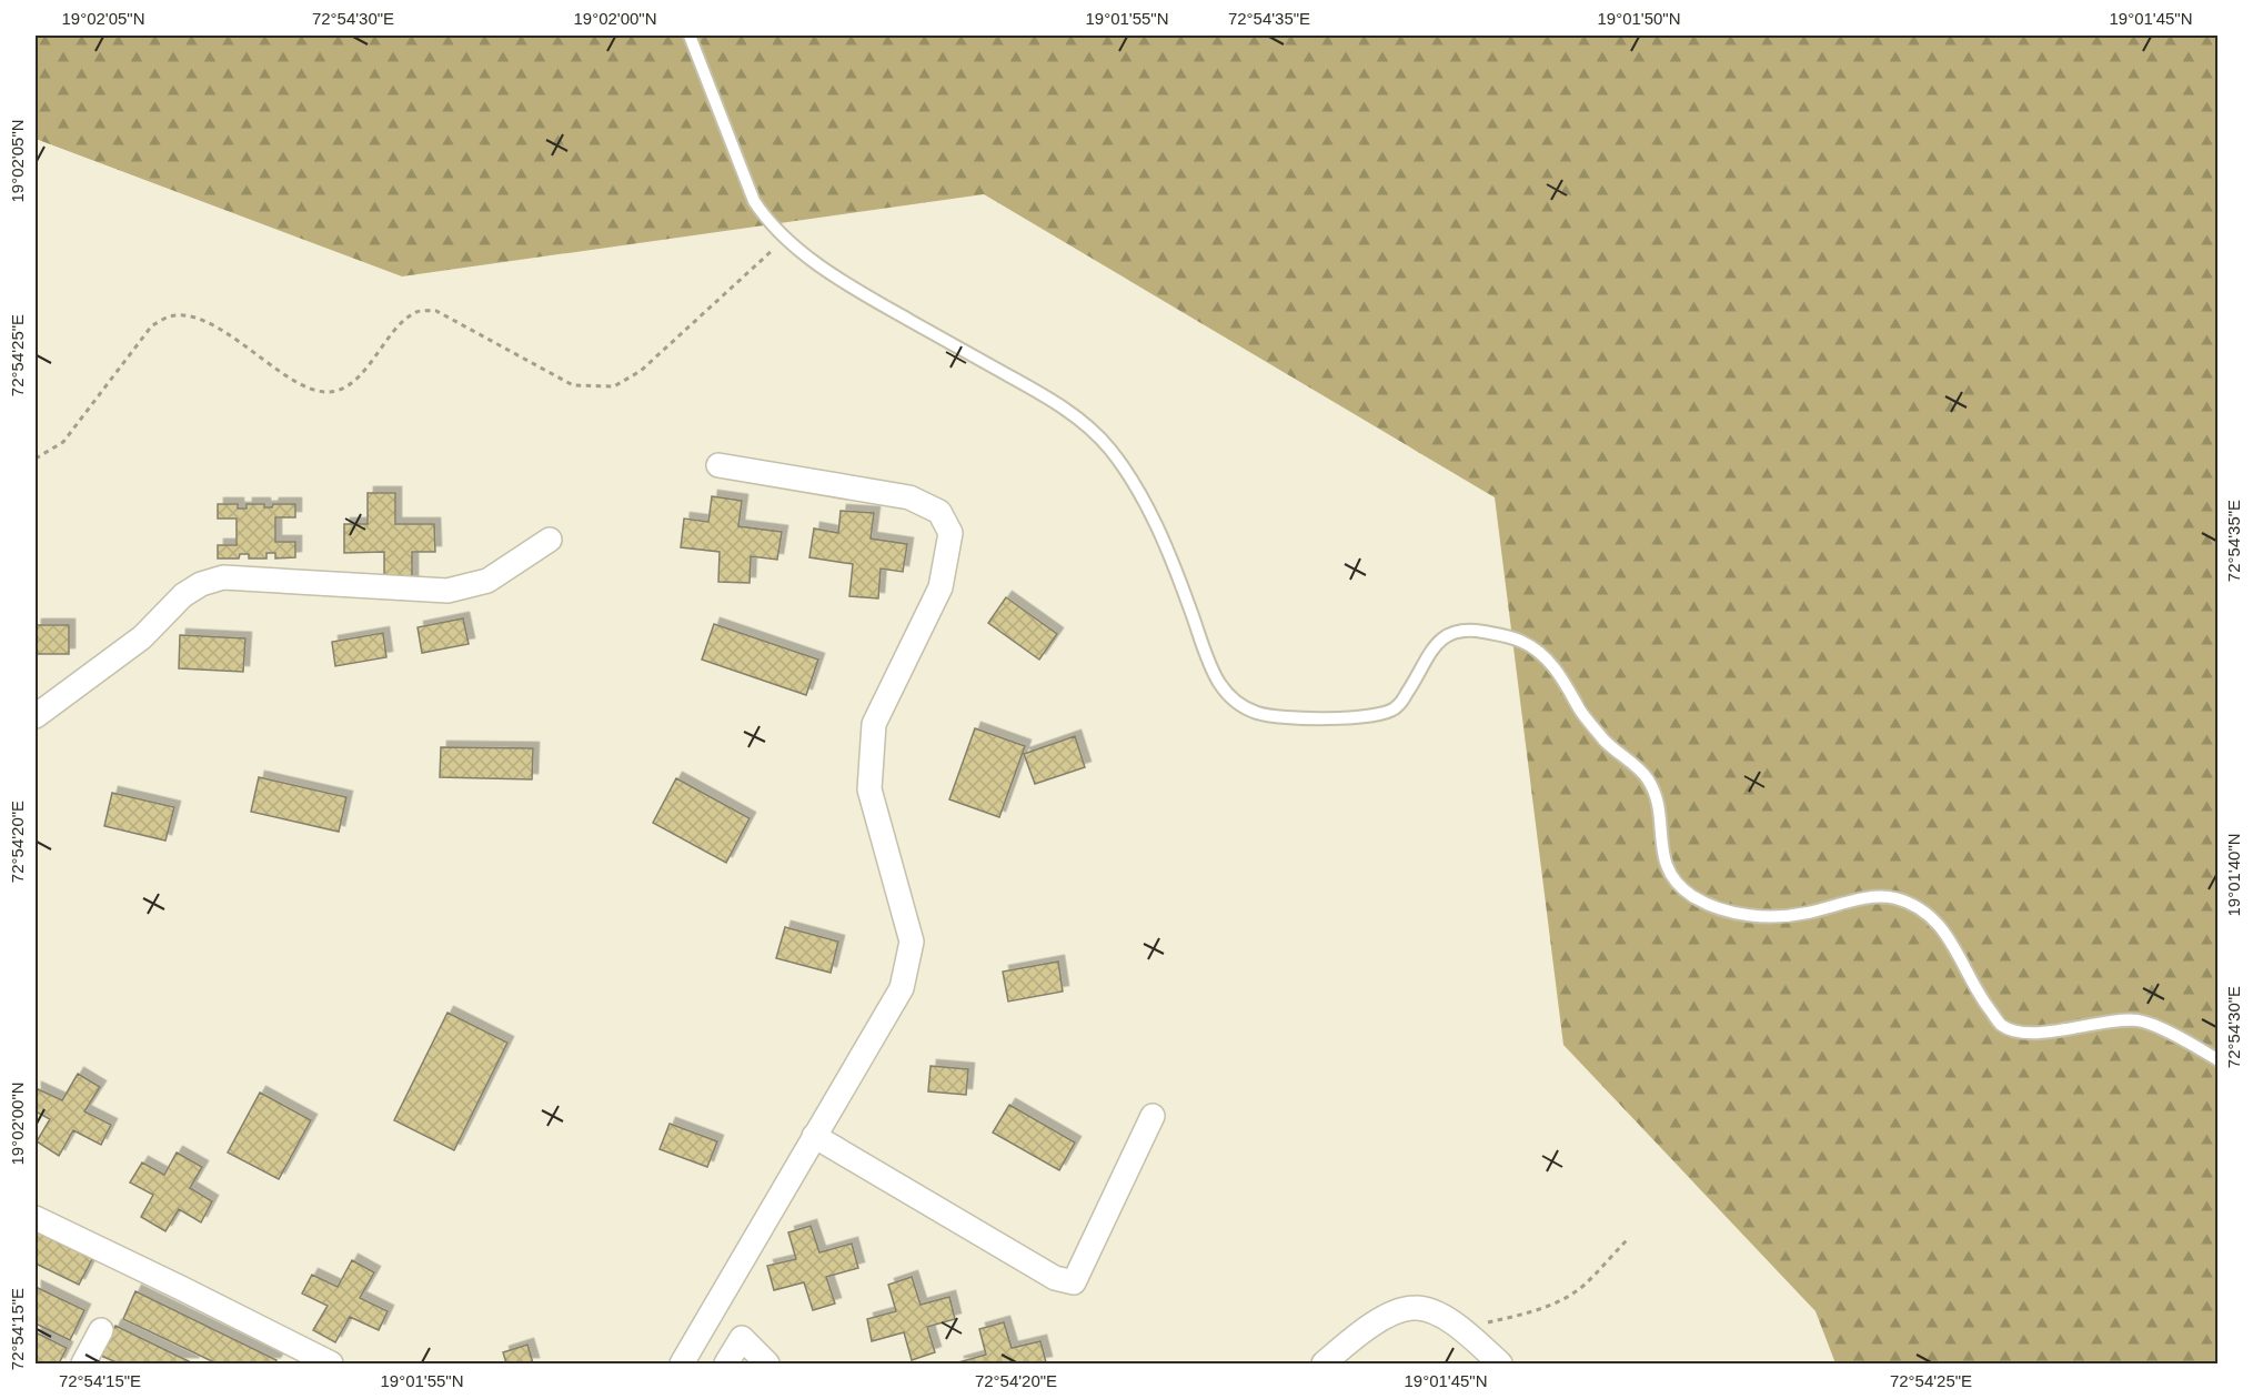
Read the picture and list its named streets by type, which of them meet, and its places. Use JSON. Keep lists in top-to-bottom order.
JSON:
{
  "coordinates": [
    "19°02'05\"N",
    "72°54'30\"E",
    "19°02'00\"N",
    "19°01'55\"N",
    "72°54'35\"E",
    "19°01'50\"N",
    "19°01'45\"N",
    "72°54'25\"E",
    "72°54'20\"E",
    "19°01'40\"N",
    "72°54'15\"E"
  ]
}
